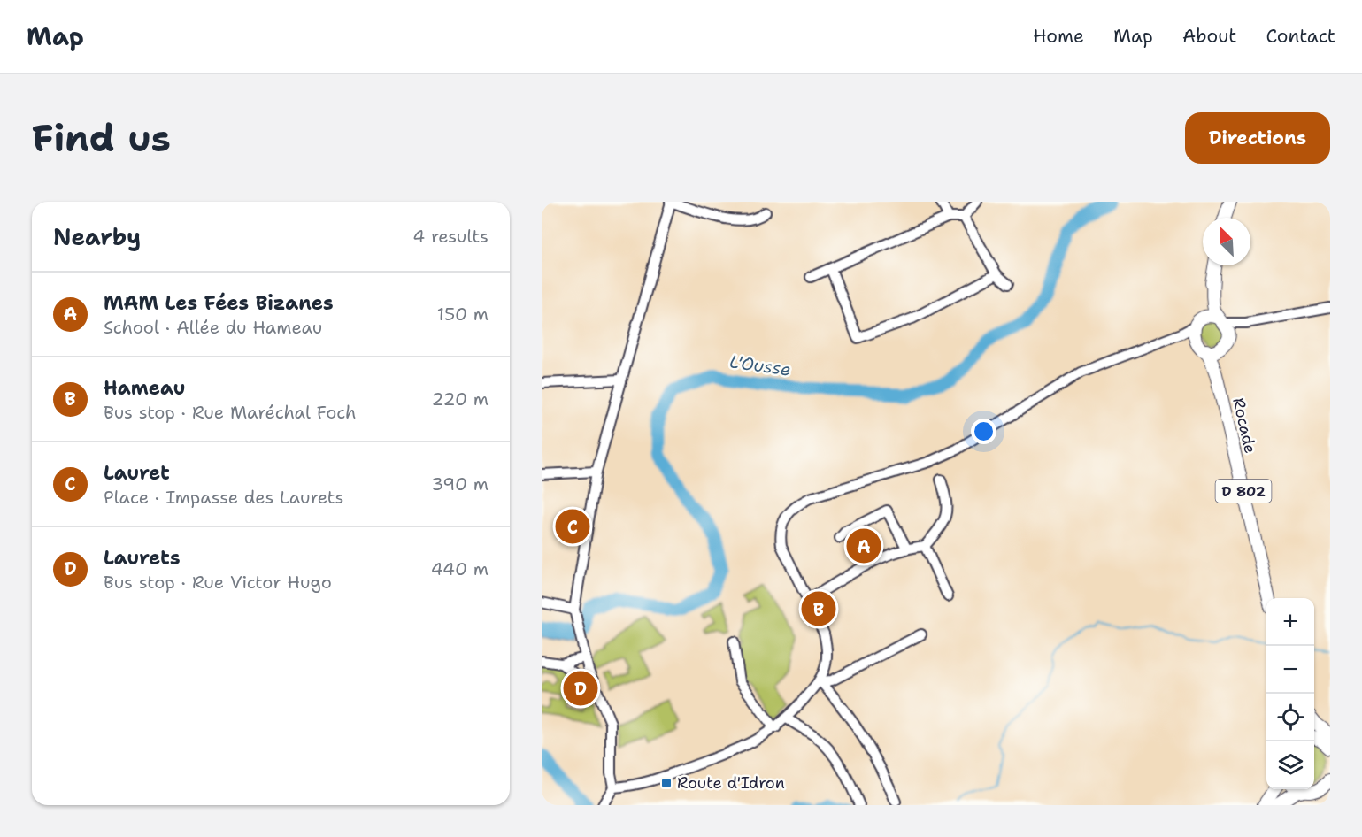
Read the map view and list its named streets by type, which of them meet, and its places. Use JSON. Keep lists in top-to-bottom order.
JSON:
{
  "streets": {
    "main road": ["Rocade", "D 802"]
  },
  "water": ["L'Ousse"],
  "places": {
    "transit": ["Route d'Idron"]
  },
  "north": "top left",
  "page": {
    "header": "Map",
    "nav": [
      "Home",
      "Map",
      "About",
      "Contact"
    ],
    "buttons": "Directions",
    "title": "Find us",
    "heading": ["Nearby", "4 results"],
    "list": [
      {
        "mark": "A",
        "name": "MAM Les Fées Bizanes",
        "note": "School · Allée du Hameau",
        "value": "150 m"
      },
      {
        "mark": "B",
        "name": "Hameau",
        "note": "Bus stop · Rue Maréchal Foch",
        "value": "220 m"
      },
      {
        "mark": "C",
        "name": "Lauret",
        "note": "Place · Impasse des Laurets",
        "value": "390 m"
      },
      {
        "mark": "D",
        "name": "Laurets",
        "note": "Bus stop · Rue Victor Hugo",
        "value": "440 m"
      }
    ],
    "pins": [
      "C",
      "A",
      "B",
      "D"
    ],
    "map_buttons": ["+", "−"]
  }
}
